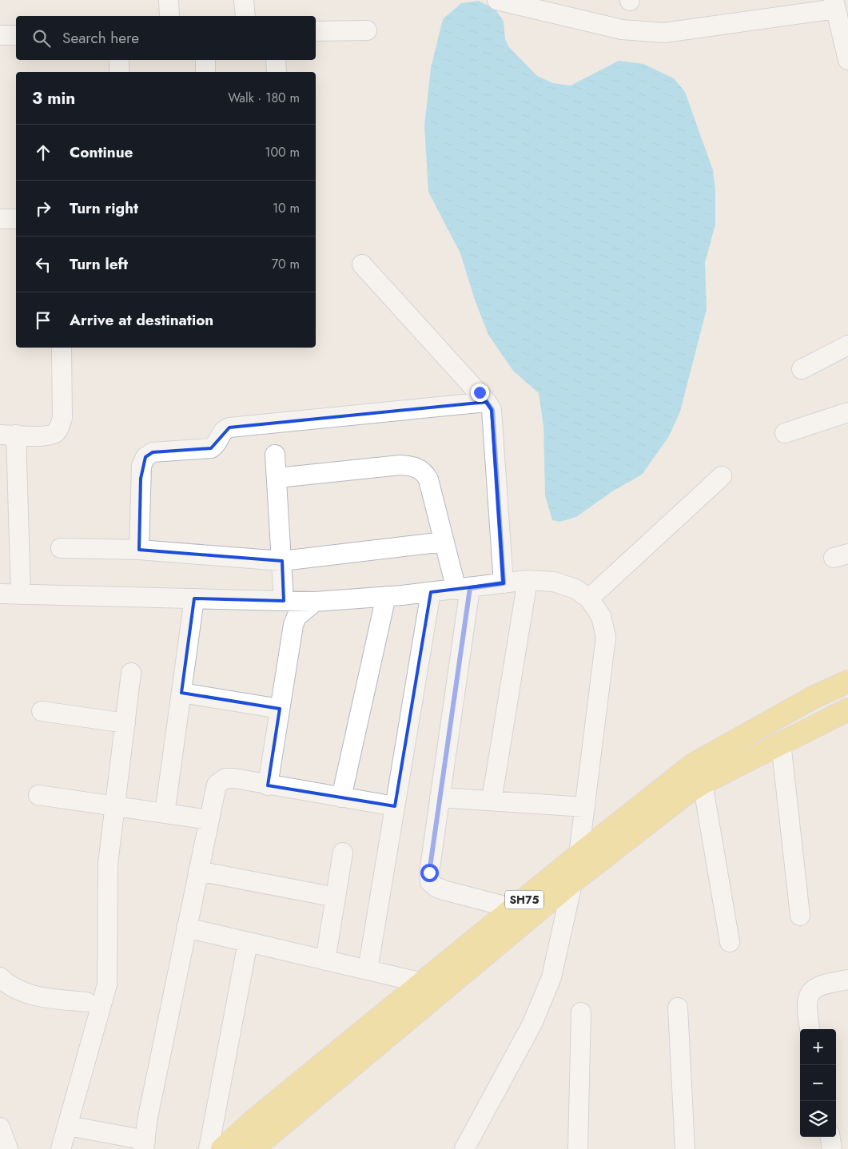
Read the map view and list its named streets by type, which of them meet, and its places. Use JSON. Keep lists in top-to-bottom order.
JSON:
{
  "streets": {
    "main road": ["SH75"]
  },
  "page": {
    "search": "Search here",
    "heading": ["3 min", "Walk · 180 m"],
    "list": [
      ["Continue", "100 m"],
      ["Turn right", "10 m"],
      ["Turn left", "70 m"],
      "Arrive at destination"
    ],
    "map_buttons": ["+", "−"]
  }
}
